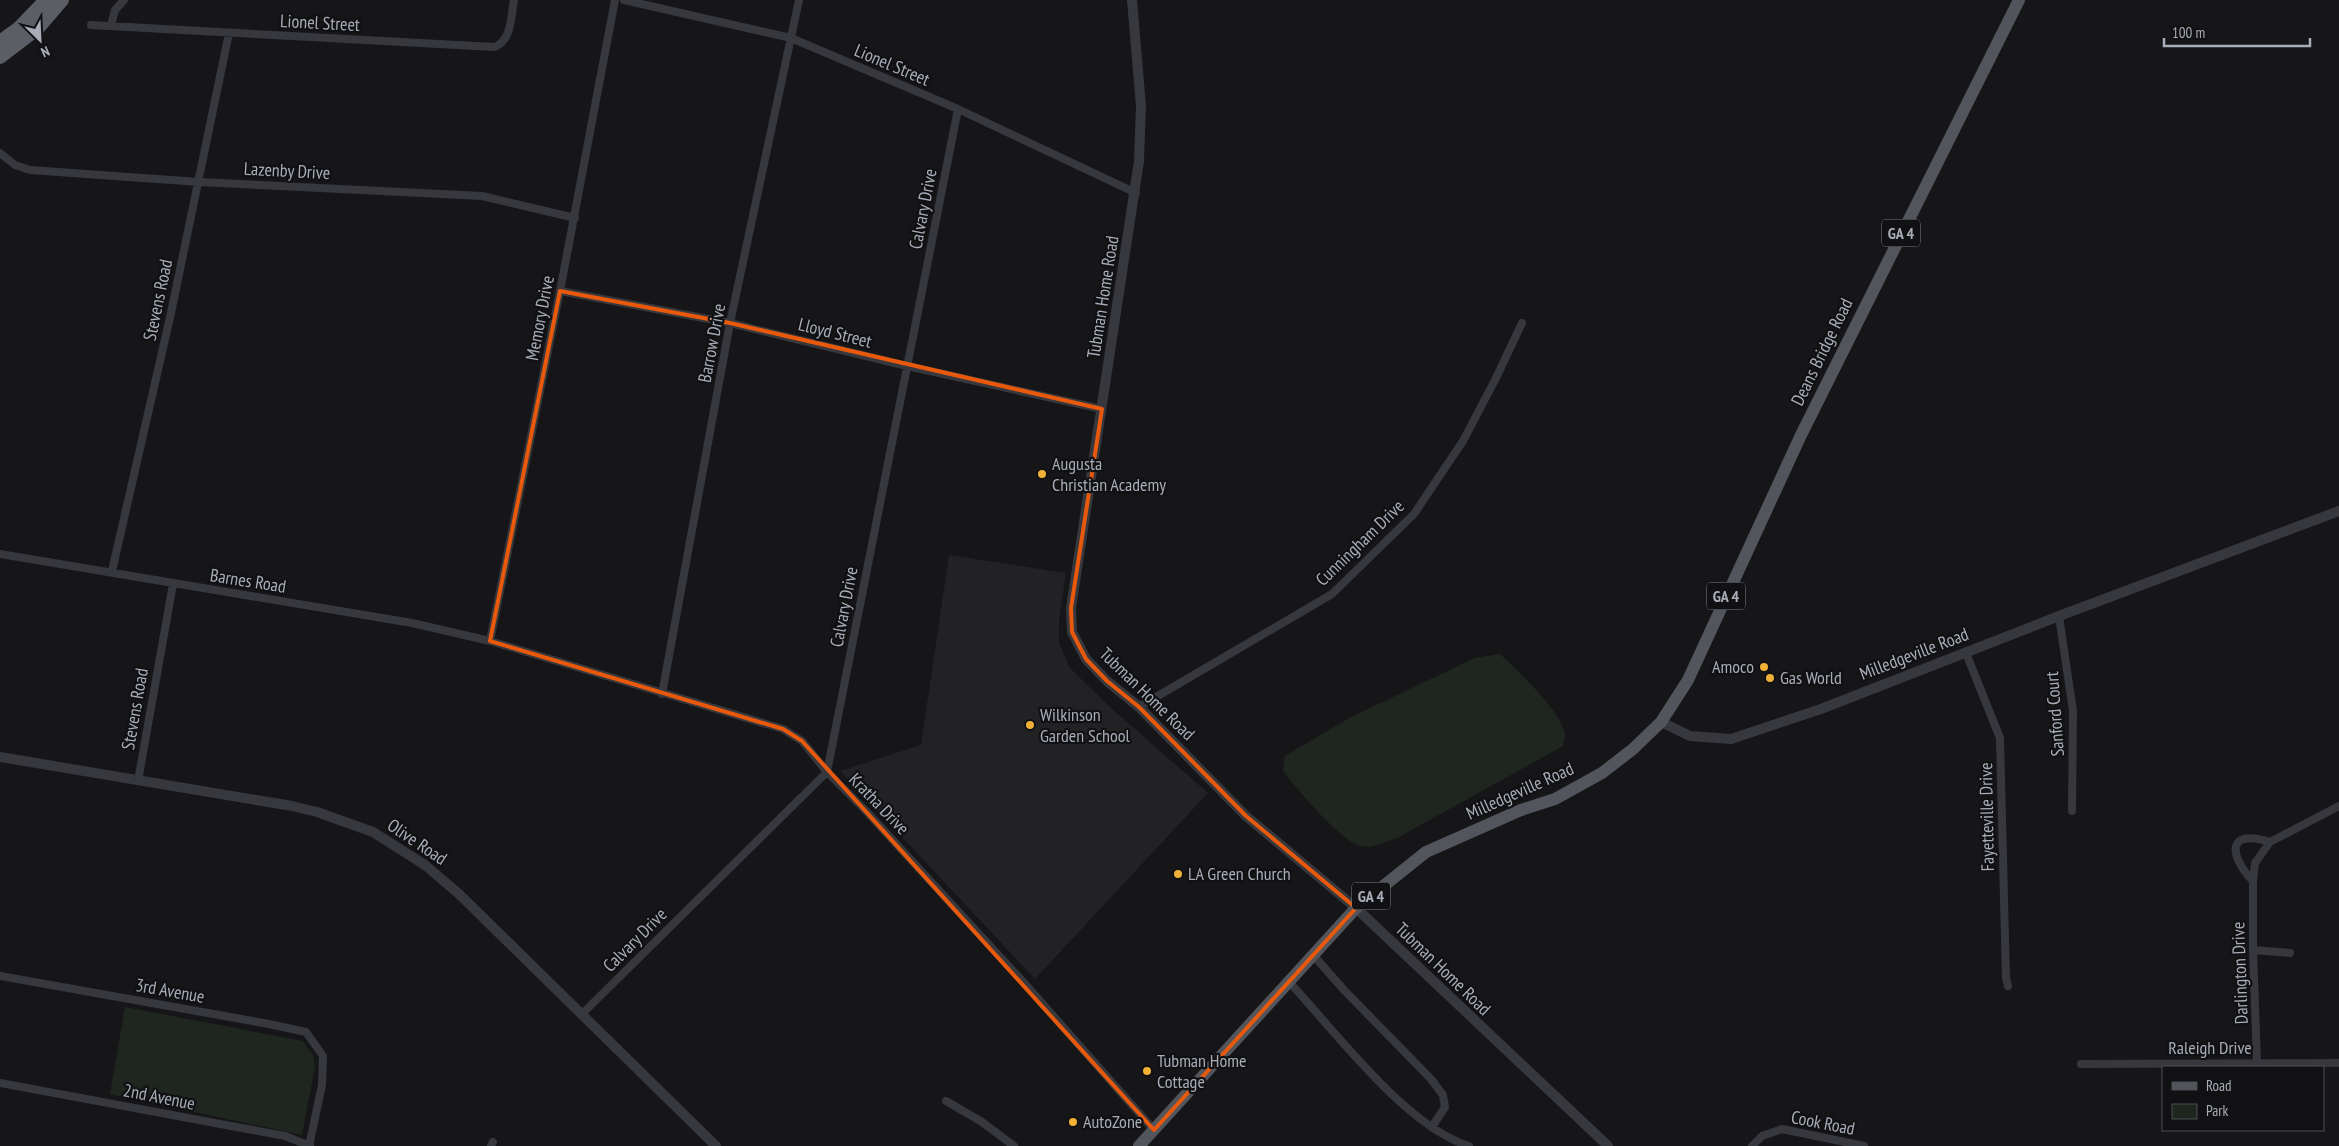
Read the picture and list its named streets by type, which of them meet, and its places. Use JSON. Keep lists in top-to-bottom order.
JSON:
{
  "streets": {
    "main road": ["GA 4", "Deans Bridge Road", "Milledgeville Road"],
    "street": [
      "Lionel Street",
      "Lazenby Drive",
      "Calvary Drive",
      "Tubman Home Road",
      "Stevens Road",
      "Memory Drive",
      "Lloyd Street",
      "Barrow Drive",
      "Cunningham Drive",
      "Barnes Road",
      "Sanford Court",
      "Kratha Drive",
      "Fayetteville Drive",
      "Olive Road",
      "Darlington Drive",
      "3rd Avenue",
      "Raleigh Drive",
      "2nd Avenue",
      "Cook Road"
    ]
  },
  "crossings": [
    ["Lionel Street", "Calvary Drive"],
    ["Lionel Street", "Tubman Home Road"],
    ["Lionel Street", "Stevens Road"],
    ["Lionel Street", "Barrow Drive"],
    ["Lazenby Drive", "Stevens Road"],
    ["Lazenby Drive", "Memory Drive"],
    ["Calvary Drive", "Lloyd Street"],
    ["Calvary Drive", "Kratha Drive"],
    ["Calvary Drive", "Olive Road"],
    ["Tubman Home Road", "Lloyd Street"],
    ["Tubman Home Road", "Cunningham Drive"],
    ["Tubman Home Road", "Milledgeville Road"],
    ["Stevens Road", "Barnes Road"],
    ["Stevens Road", "Olive Road"],
    ["Memory Drive", "Lloyd Street"],
    ["Memory Drive", "Barnes Road"],
    ["Memory Drive", "Kratha Drive"],
    ["Lloyd Street", "Barrow Drive"],
    ["Barrow Drive", "Kratha Drive"],
    ["Deans Bridge Road", "Milledgeville Road"],
    ["Barnes Road", "Kratha Drive"],
    ["Milledgeville Road", "Sanford Court"],
    ["Milledgeville Road", "Kratha Drive"],
    ["Milledgeville Road", "Fayetteville Drive"],
    ["Darlington Drive", "Raleigh Drive"],
    ["3rd Avenue", "2nd Avenue"]
  ],
  "places": [
    "Augusta Christian Academy",
    "Amoco",
    "Gas World",
    "Wilkinson Garden School",
    "LA Green Church",
    "Tubman Home Cottage",
    "AutoZone"
  ],
  "legend": ["Road", "Park"],
  "scale_bar": "100 m",
  "north": "bottom right"
}
